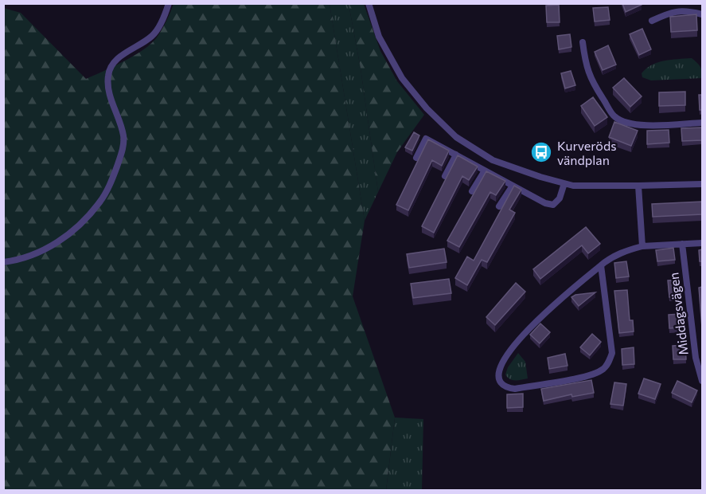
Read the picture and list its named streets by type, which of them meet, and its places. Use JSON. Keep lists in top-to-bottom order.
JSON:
{
  "streets": {
    "street": ["Middagsvägen"]
  },
  "places": {
    "bus stop": ["Kurveröds vändplan"]
  }
}
